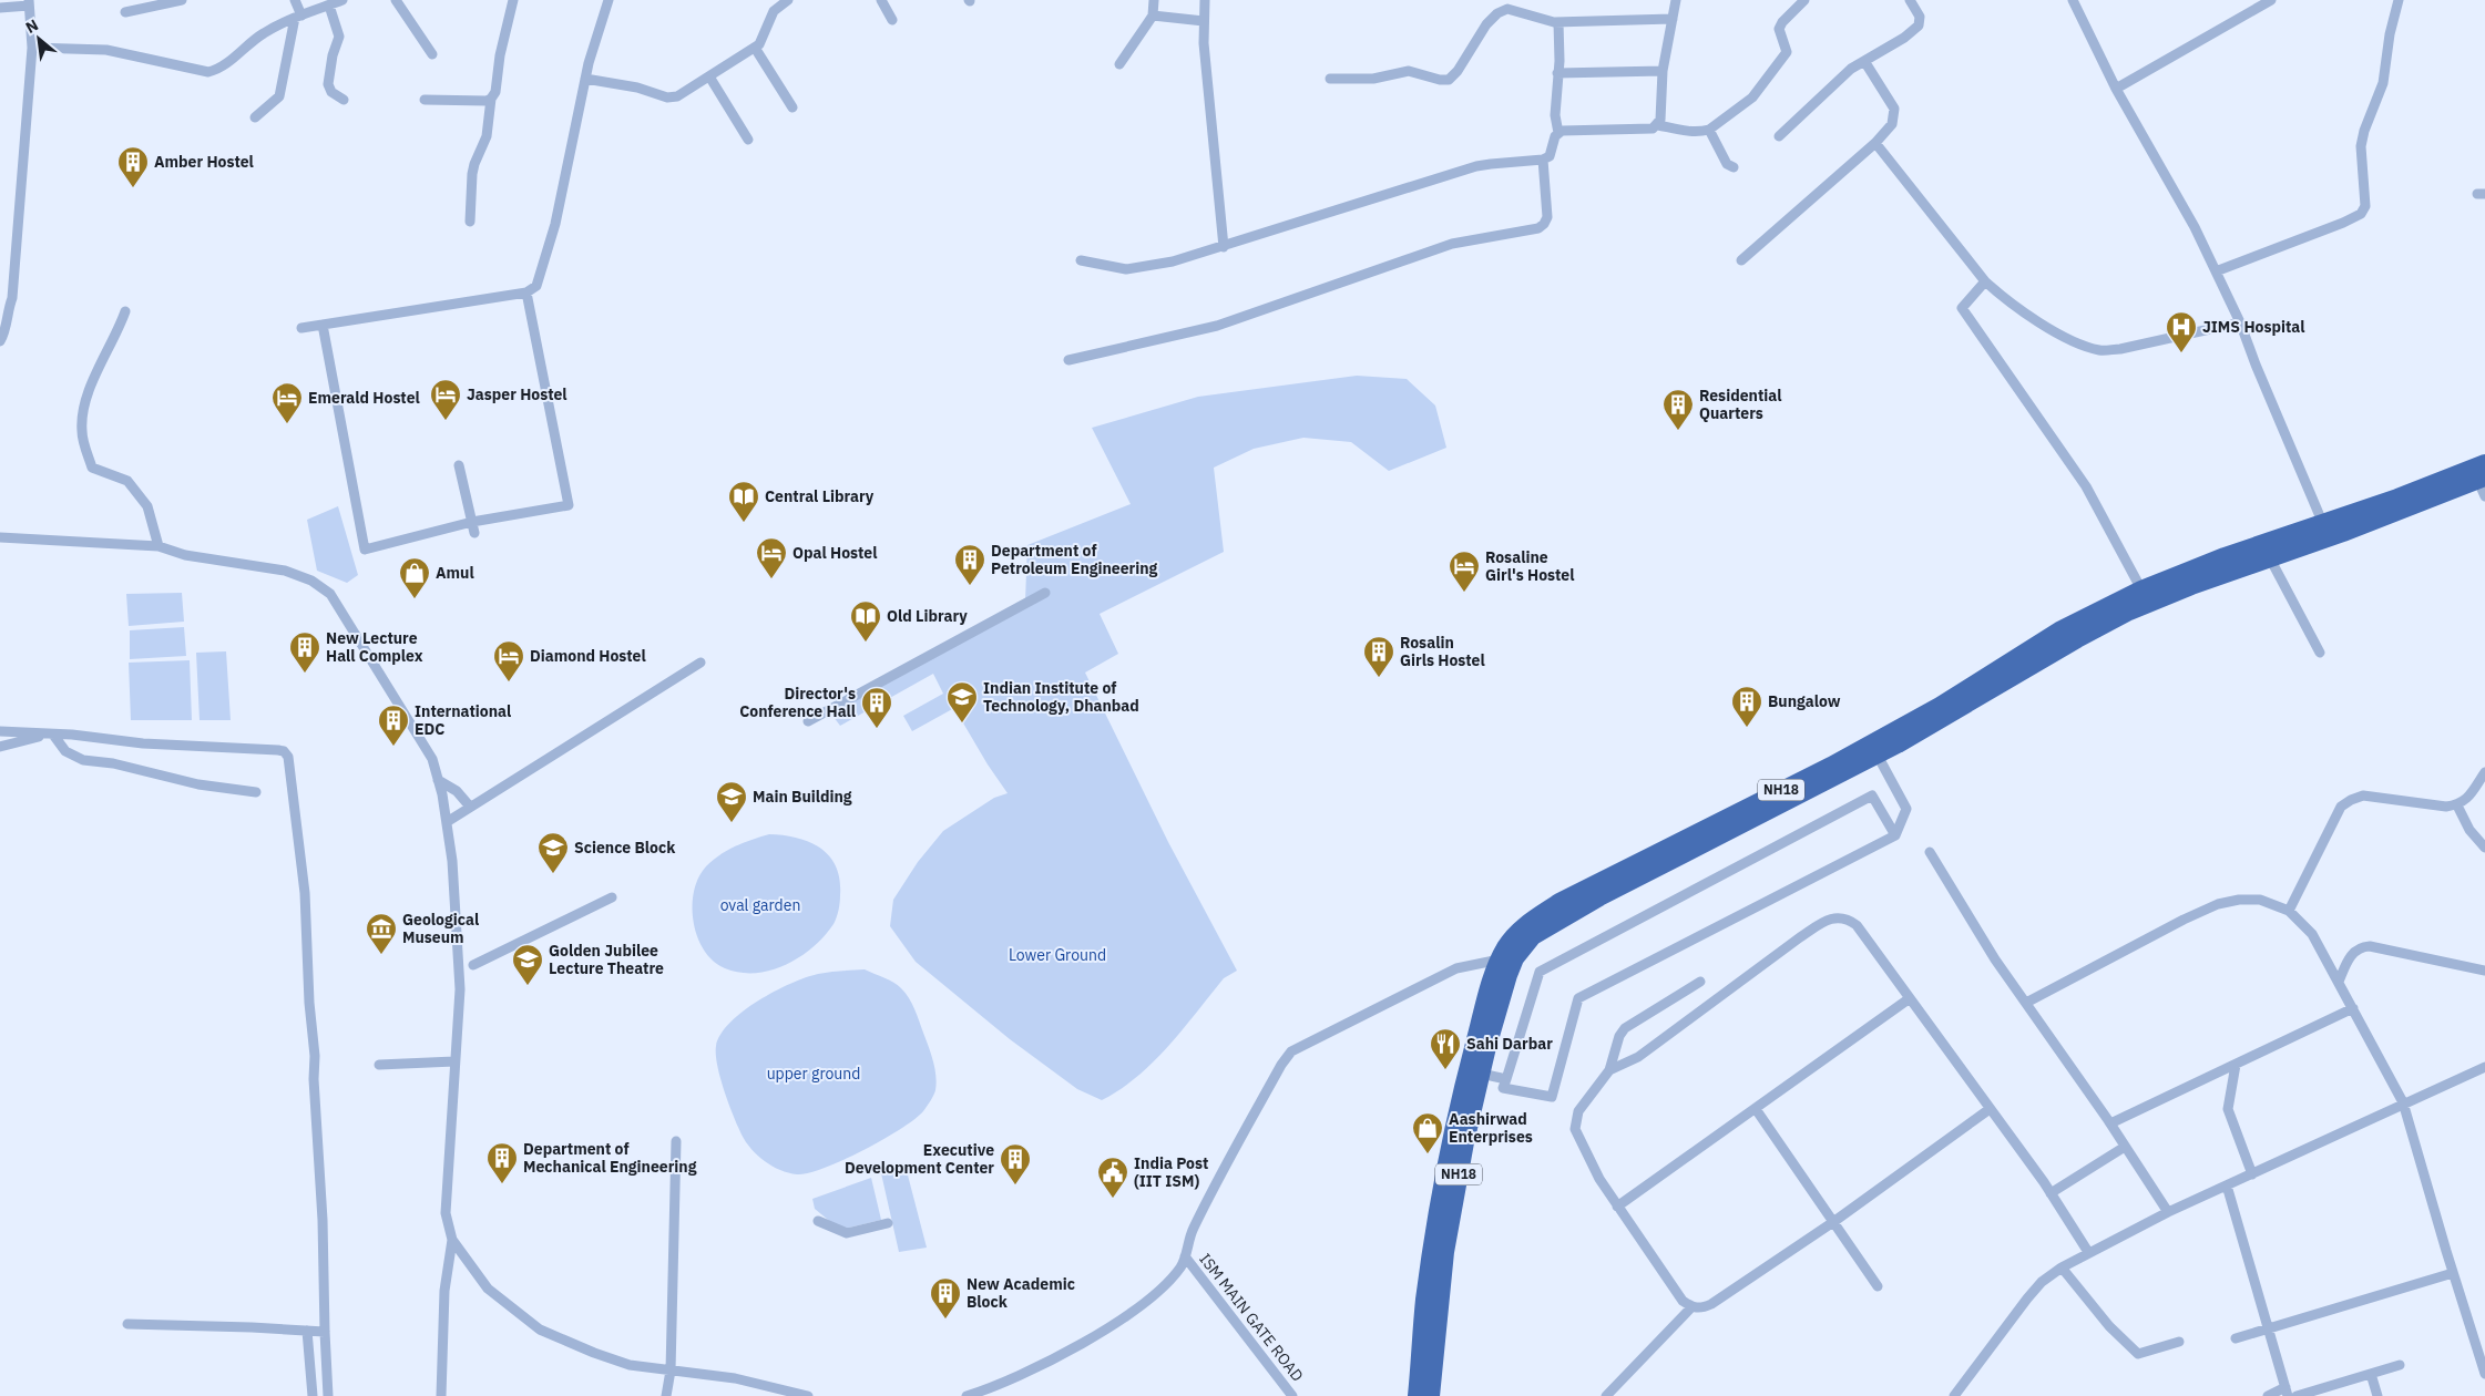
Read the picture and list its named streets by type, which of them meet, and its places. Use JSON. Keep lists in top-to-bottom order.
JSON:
{
  "streets": {
    "highway": ["NH18"],
    "street": ["ISM MAIN GATE ROAD"]
  },
  "parks": ["oval garden", "Lower Ground", "upper ground"],
  "places": {
    "building": [
      "Amber Hostel",
      "Residential Quarters",
      "Department of Petroleum Engineering",
      "New Lecture Hall Complex",
      "Rosalin Girls Hostel",
      "Bungalow",
      "Director's Conference Hall",
      "International EDC",
      "Department of Mechanical Engineering",
      "Executive Development Center",
      "New Academic Block"
    ],
    "hospital": ["JIMS Hospital"],
    "hotel": [
      "Jasper Hostel",
      "Emerald Hostel",
      "Opal Hostel",
      "Rosaline Girl's Hostel",
      "Diamond Hostel"
    ],
    "library": ["Central Library", "Old Library"],
    "shop": ["Amul", "Aashirwad Enterprises"],
    "school or university": [
      "Indian Institute of Technology, Dhanbad",
      "Main Building",
      "Science Block",
      "Golden Jubilee Lecture Theatre"
    ],
    "museum": ["Geological Museum"],
    "restaurant": ["Sahi Darbar"],
    "public building": ["India Post (IIT ISM)"]
  },
  "north": "top left"
}
